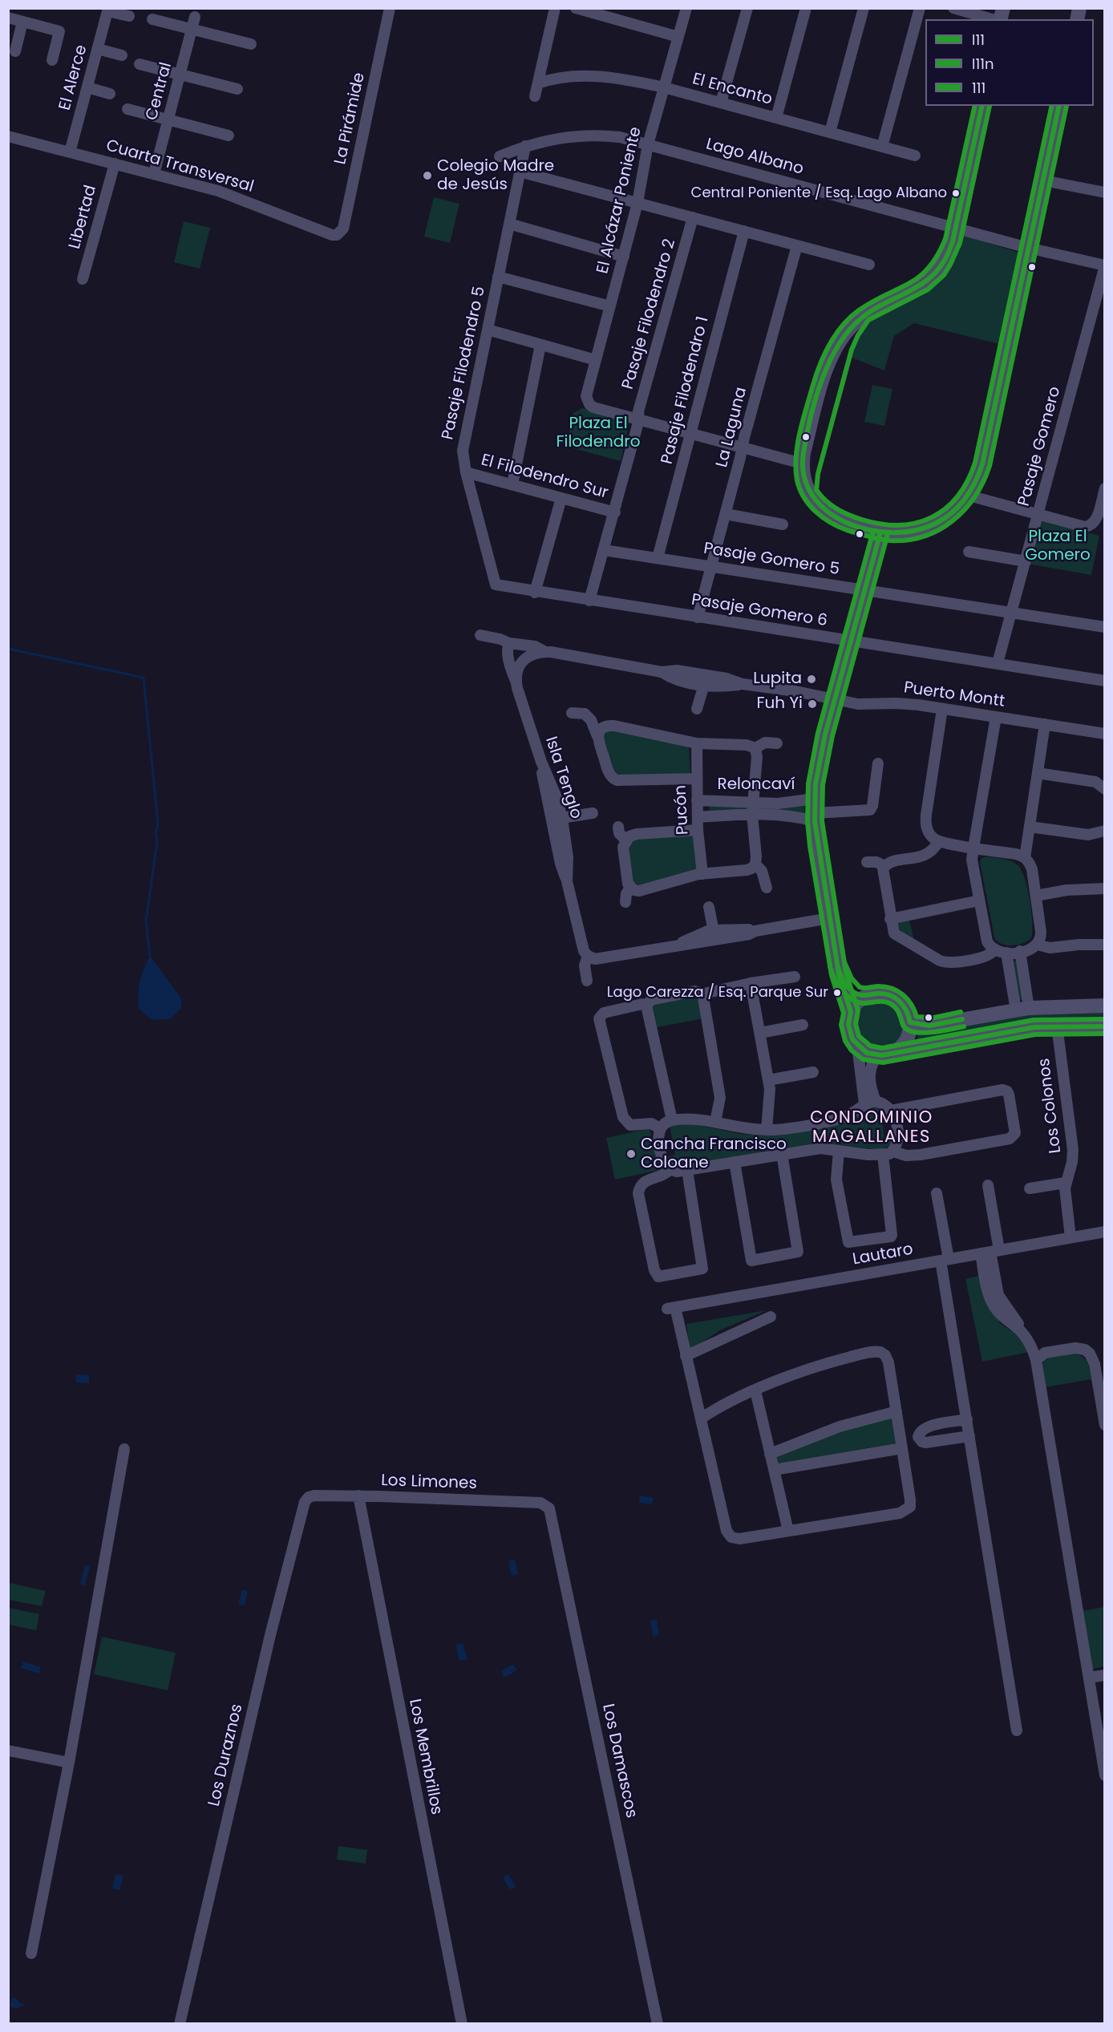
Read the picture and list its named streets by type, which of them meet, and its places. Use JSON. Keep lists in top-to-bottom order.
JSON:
{
  "streets": {
    "street": [
      "El Alerce",
      "El Encanto",
      "Central",
      "La Pirámide",
      "Lago Albano",
      "Cuarta Transversal",
      "El Alcázar Poniente",
      "Libertad",
      "Pasaje Filodendro 2",
      "Pasaje Filodendro 5",
      "Pasaje Filodendro 1",
      "La Laguna",
      "Pasaje Gomero",
      "El Filodendro Sur",
      "Pasaje Gomero 5",
      "Pasaje Gomero 6",
      "Puerto Montt",
      "Isla Tenglo",
      "Reloncaví",
      "Pucón",
      "Los Colonos",
      "Lautaro",
      "Los Limones",
      "Los Duraznos",
      "Los Membrillos",
      "Los Damascos"
    ]
  },
  "crossings": [
    ["El Alerce", "Cuarta Transversal"],
    ["El Encanto", "El Alcázar Poniente"],
    ["Central", "Cuarta Transversal"],
    ["La Pirámide", "Cuarta Transversal"],
    ["Lago Albano", "El Alcázar Poniente"],
    ["Lago Albano", "Pasaje Filodendro 5"],
    ["Lago Albano", "Pasaje Gomero"],
    ["Cuarta Transversal", "Libertad"],
    ["El Alcázar Poniente", "Pasaje Filodendro 2"],
    ["Pasaje Filodendro 2", "El Filodendro Sur"],
    ["Pasaje Filodendro 2", "Pasaje Gomero 5"],
    ["Pasaje Filodendro 2", "Pasaje Gomero 6"],
    ["Pasaje Filodendro 5", "El Filodendro Sur"],
    ["Pasaje Filodendro 5", "Pasaje Gomero 6"],
    ["Pasaje Filodendro 1", "Pasaje Gomero 5"],
    ["La Laguna", "Pasaje Gomero 5"],
    ["La Laguna", "Pasaje Gomero 6"],
    ["Pasaje Gomero", "Pasaje Gomero 5"],
    ["Pasaje Gomero", "Pasaje Gomero 6"],
    ["Puerto Montt", "Isla Tenglo"],
    ["Reloncaví", "Pucón"],
    ["Los Colonos", "Lautaro"],
    ["Los Limones", "Los Duraznos"],
    ["Los Limones", "Los Membrillos"],
    ["Los Limones", "Los Damascos"]
  ],
  "districts": ["CONDOMINIO MAGALLANES"],
  "parks": ["Plaza El Filodendro", "Plaza El Gomero"],
  "places": [
    "Colegio Madre de Jesús",
    "Central Poniente / Esq. Lago Albano",
    "Lupita",
    "Fuh Yi",
    "Lago Carezza / Esq. Parque Sur",
    "Cancha Francisco Coloane"
  ],
  "lines": ["transit line I11", "transit line I11n", "transit line 111"],
  "legend": ["I11", "I11n", "111"]
}
